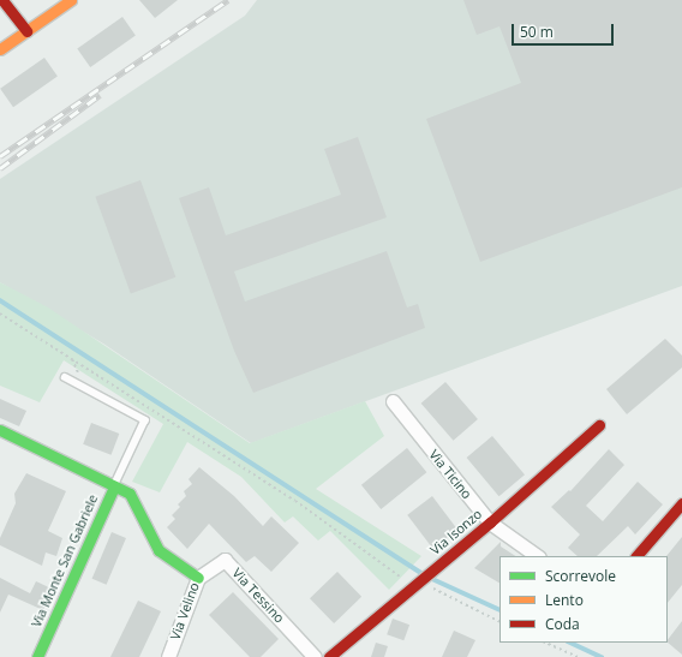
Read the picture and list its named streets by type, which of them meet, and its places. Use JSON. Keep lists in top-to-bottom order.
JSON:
{
  "streets": {
    "street": [
      "Via Ticino",
      "Via Isonzo",
      "Via Monte San Gabriele",
      "Via Tessino",
      "Via Velino"
    ]
  },
  "crossings": [
    ["Via Ticino", "Via Isonzo"],
    ["Via Monte San Gabriele", "Via Velino"],
    ["Via Tessino", "Via Velino"]
  ],
  "legend": ["Scorrevole", "Lento", "Coda"],
  "scale_bar": "50 m"
}
